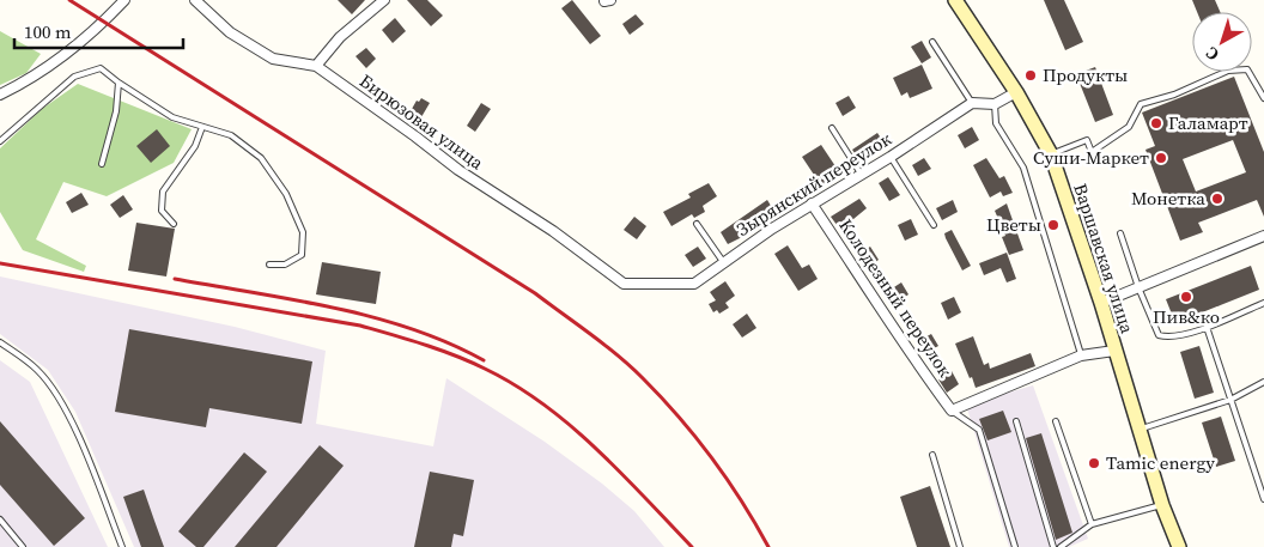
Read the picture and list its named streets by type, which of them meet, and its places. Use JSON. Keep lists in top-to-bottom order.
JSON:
{
  "streets": {
    "main road": ["Варшавская улица"],
    "street": ["Бирюзовая улица", "Зырянский переулок", "Колодезный переулок"]
  },
  "crossings": [
    ["Бирюзовая улица", "Зырянский переулок"],
    ["Зырянский переулок", "Колодезный переулок"]
  ],
  "places": [
    "Продукты",
    "Галамарт",
    "Суши-Маркет",
    "Монетка",
    "Цветы",
    "Пив&ко",
    "Tamic energy"
  ],
  "scale_bar": "100 m",
  "north": "bottom left"
}
